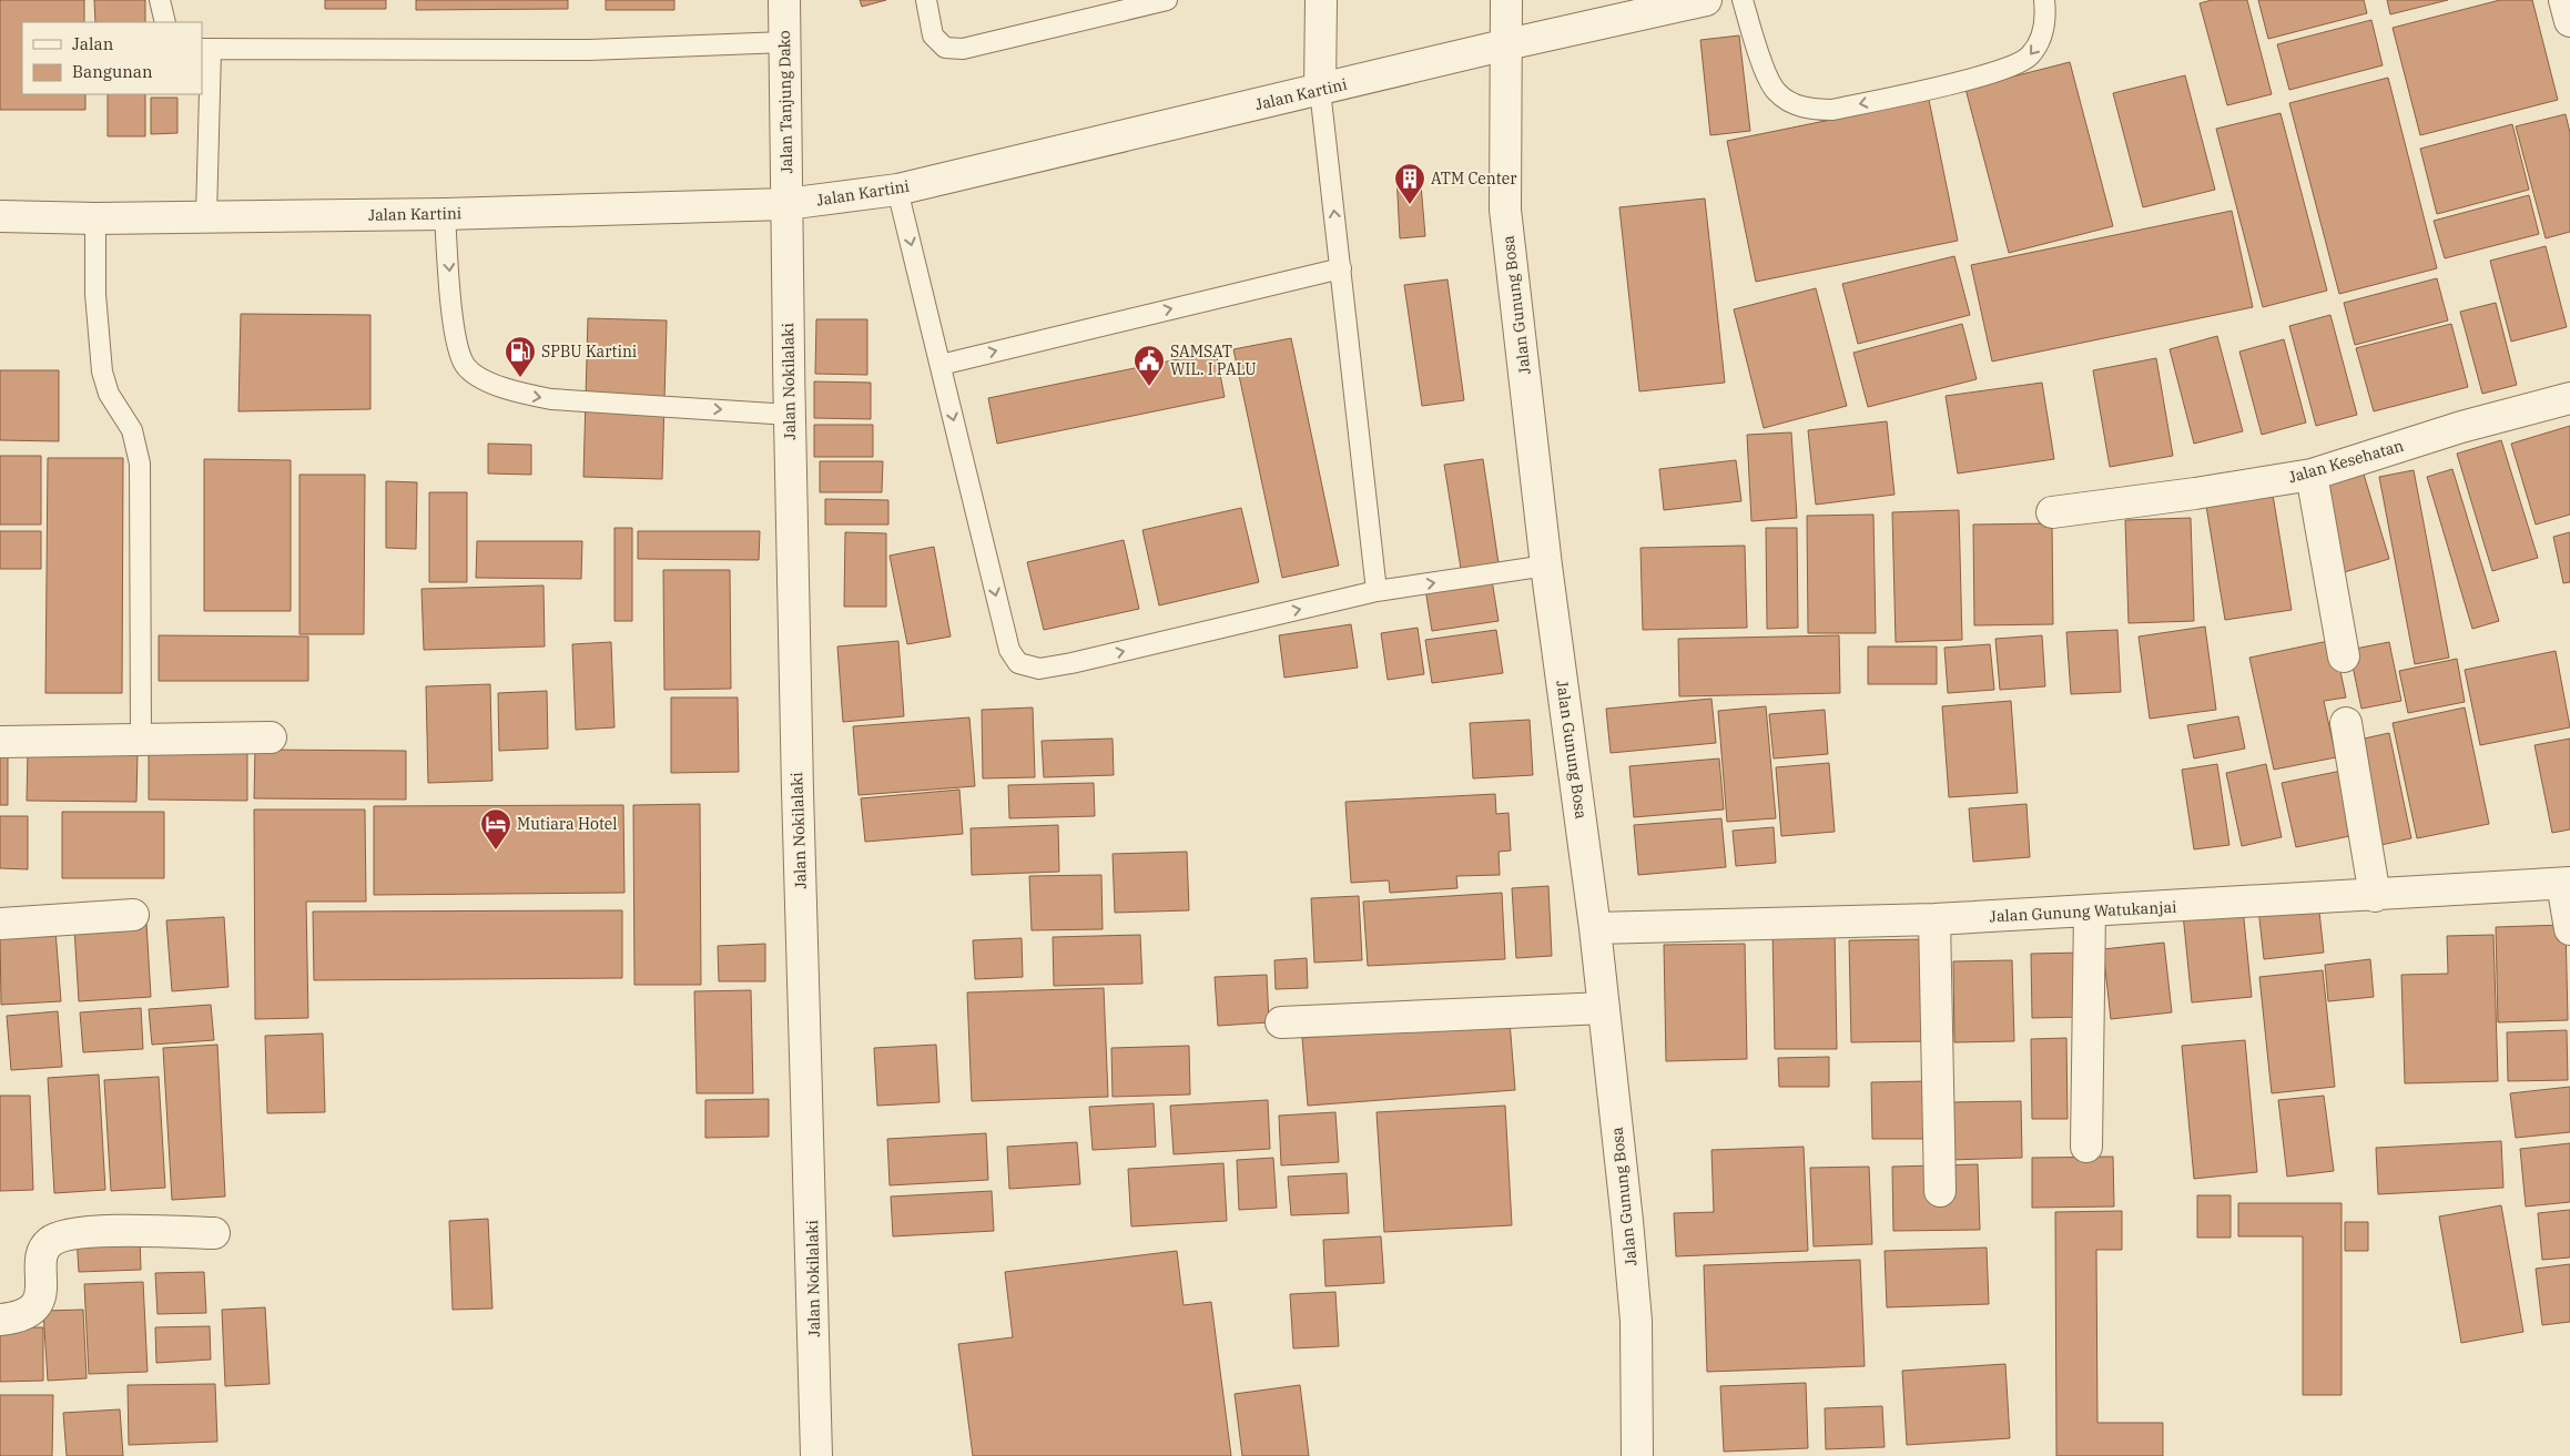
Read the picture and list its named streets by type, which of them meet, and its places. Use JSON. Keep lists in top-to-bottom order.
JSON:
{
  "streets": {
    "street": [
      "Jalan Kartini",
      "Jalan Tanjung Dako",
      "Jalan Gunung Bosa",
      "Jalan Nokilalaki",
      "Jalan Kesehatan",
      "Jalan Gunung Watukanjai"
    ]
  },
  "crossings": [
    ["Jalan Kartini", "Jalan Tanjung Dako"],
    ["Jalan Kartini", "Jalan Gunung Bosa"],
    ["Jalan Kartini", "Jalan Nokilalaki"],
    ["Jalan Tanjung Dako", "Jalan Nokilalaki"],
    ["Jalan Gunung Bosa", "Jalan Gunung Watukanjai"]
  ],
  "places": {
    "building": ["ATM Center"],
    "fuel station": ["SPBU Kartini"],
    "public building": ["SAMSAT WIL. I PALU"],
    "hotel": ["Mutiara Hotel"]
  },
  "legend": ["Jalan", "Bangunan"]
}
